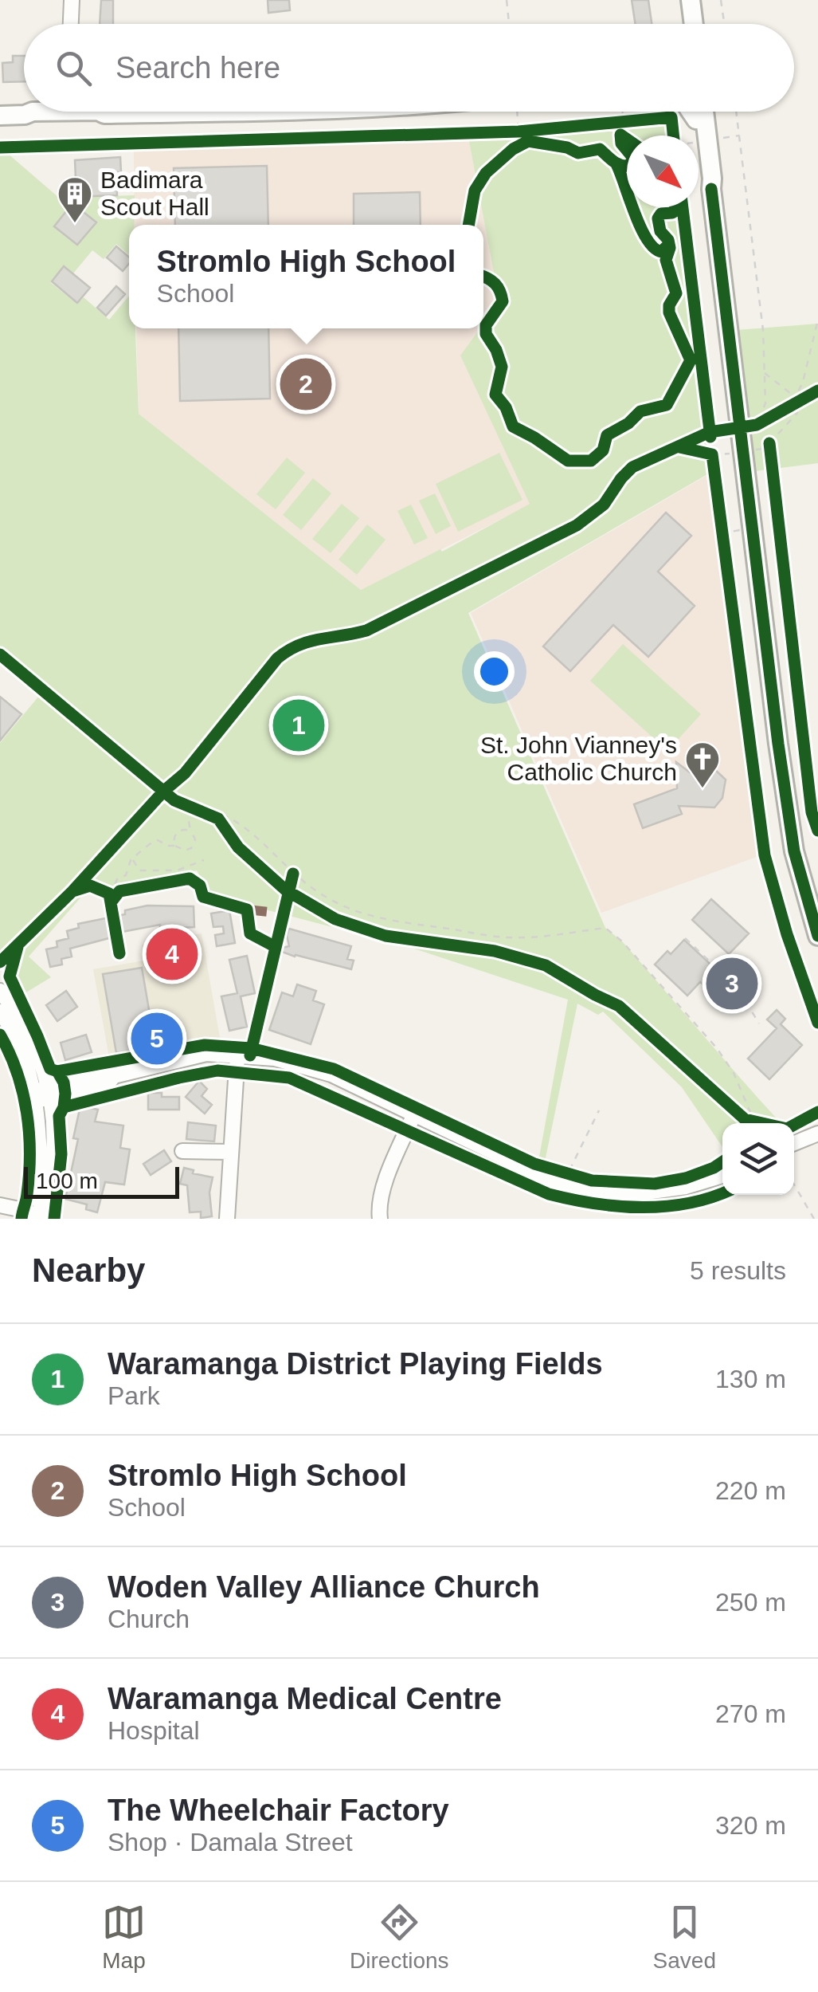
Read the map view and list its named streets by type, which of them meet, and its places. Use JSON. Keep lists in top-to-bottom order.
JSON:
{
  "places": {
    "building": ["Badimara Scout Hall"],
    "church": ["St. John Vianney's Catholic Church"]
  },
  "scale_bar": "100 m",
  "north": "bottom right",
  "page": {
    "search": "Search here",
    "popup": ["Stromlo High School", "School"],
    "pins": [
      "2",
      "1",
      "4",
      "3",
      "5"
    ],
    "scale": "100 m",
    "heading": ["Nearby", "5 results"],
    "list": [
      {
        "mark": "1",
        "name": "Waramanga District Playing Fields",
        "note": "Park",
        "value": "130 m"
      },
      {
        "mark": "2",
        "name": "Stromlo High School",
        "note": "School",
        "value": "220 m"
      },
      {
        "mark": "3",
        "name": "Woden Valley Alliance Church",
        "note": "Church",
        "value": "250 m"
      },
      {
        "mark": "4",
        "name": "Waramanga Medical Centre",
        "note": "Hospital",
        "value": "270 m"
      },
      {
        "mark": "5",
        "name": "The Wheelchair Factory",
        "note": "Shop · Damala Street",
        "value": "320 m"
      }
    ],
    "nav": ["Map", "Directions", "Saved"]
  }
}
